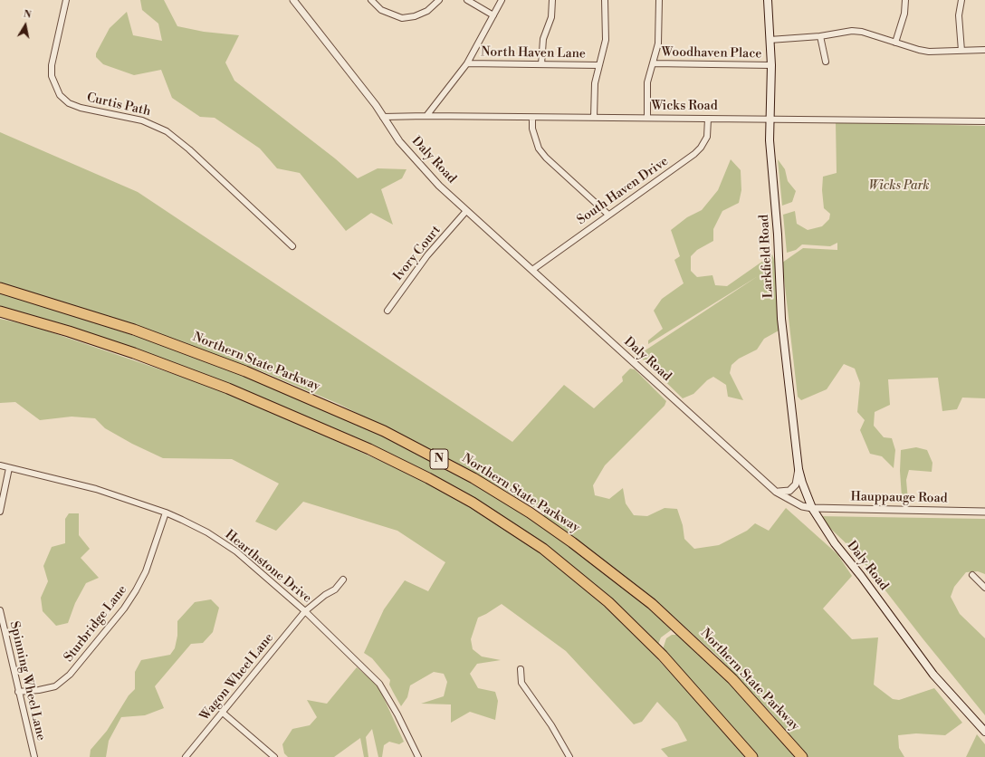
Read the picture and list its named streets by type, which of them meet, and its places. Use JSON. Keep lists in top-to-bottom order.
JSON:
{
  "streets": {
    "highway": ["Northern State Parkway", "N"],
    "main road": ["Daly Road", "Larkfield Road"],
    "street": [
      "North Haven Lane",
      "Woodhaven Place",
      "Curtis Path",
      "Wicks Road",
      "South Haven Drive",
      "Ivory Court",
      "Hauppauge Road",
      "Hearthstone Drive",
      "Sturbridge Lane",
      "Wagon Wheel Lane",
      "Spinning Wheel Lane"
    ]
  },
  "crossings": [
    ["Woodhaven Place", "Larkfield Road"],
    ["Wicks Road", "Daly Road"],
    ["Wicks Road", "South Haven Drive"],
    ["Wicks Road", "Larkfield Road"],
    ["Daly Road", "South Haven Drive"],
    ["Daly Road", "Ivory Court"],
    ["Daly Road", "Larkfield Road"],
    ["Daly Road", "Hauppauge Road"],
    ["Larkfield Road", "Hauppauge Road"],
    ["Hearthstone Drive", "Sturbridge Lane"],
    ["Hearthstone Drive", "Wagon Wheel Lane"],
    ["Sturbridge Lane", "Spinning Wheel Lane"]
  ],
  "parks": ["Wicks Park"],
  "north": "top"
}
